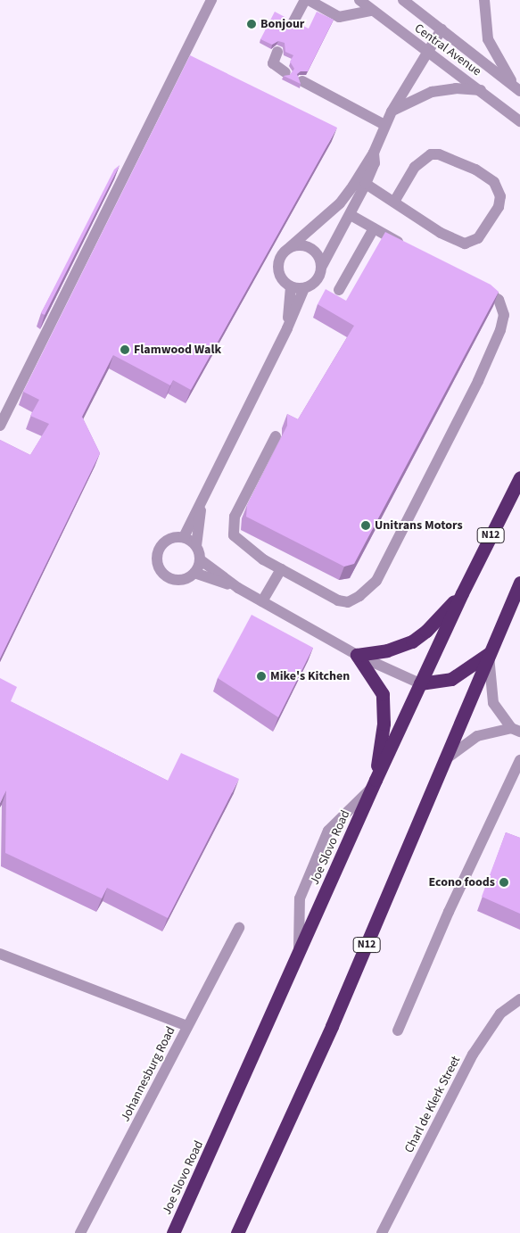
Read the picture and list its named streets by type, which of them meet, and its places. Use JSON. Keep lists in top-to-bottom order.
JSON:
{
  "streets": {
    "highway": ["N12", "Joe Slovo Road"],
    "street": ["Central Avenue", "Johannesburg Road", "Charl de Klerk Street"]
  },
  "places": [
    "Bonjour",
    "Flamwood Walk",
    "Unitrans Motors",
    "Mike's Kitchen",
    "Econo foods"
  ]
}
